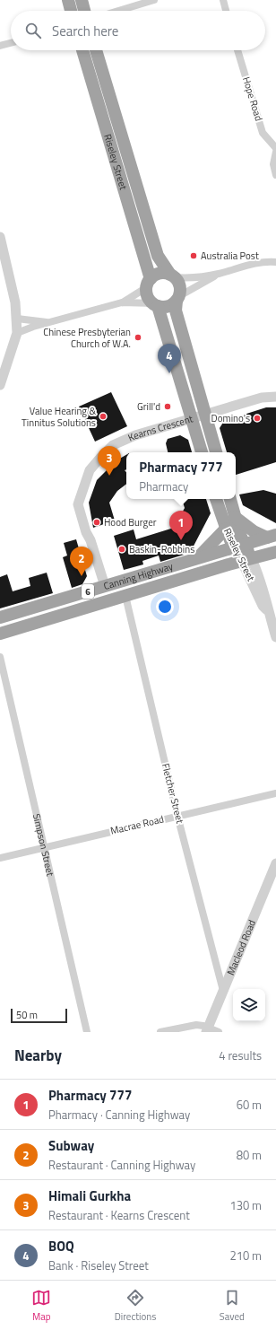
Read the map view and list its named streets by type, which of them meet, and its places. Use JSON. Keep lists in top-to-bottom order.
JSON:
{
  "streets": {
    "highway": ["Riseley Street", "Canning Highway", "6"],
    "street": [
      "Hope Road",
      "Kearns Crescent",
      "Fletcher Street",
      "Macrae Road",
      "Simpson Street",
      "Macleod Road"
    ]
  },
  "crossings": [
    ["Riseley Street", "Kearns Crescent"],
    ["Riseley Street", "Canning Highway"],
    ["Kearns Crescent", "Canning Highway"],
    ["Canning Highway", "Fletcher Street"],
    ["Fletcher Street", "Macrae Road"],
    ["Fletcher Street", "Macleod Road"],
    ["Macrae Road", "Simpson Street"]
  ],
  "places": [
    "Australia Post",
    "Chinese Presbyterian Church of W.A.",
    "Grill'd",
    "Value Hearing & Tinnitus Solutions",
    "Domino's",
    "Hood Burger",
    "Baskin-Robbins"
  ],
  "scale_bar": "50 m",
  "page": {
    "search": "Search here",
    "pins": [
      "4",
      "3",
      "1",
      "2"
    ],
    "popup": ["Pharmacy 777", "Pharmacy"],
    "scale": "50 m",
    "heading": ["Nearby", "4 results"],
    "list": [
      {
        "mark": "1",
        "name": "Pharmacy 777",
        "note": "Pharmacy · Canning Highway",
        "value": "60 m"
      },
      {
        "mark": "2",
        "name": "Subway",
        "note": "Restaurant · Canning Highway",
        "value": "80 m"
      },
      {
        "mark": "3",
        "name": "Himali Gurkha",
        "note": "Restaurant · Kearns Crescent",
        "value": "130 m"
      },
      {
        "mark": "4",
        "name": "BOQ",
        "note": "Bank · Riseley Street",
        "value": "210 m"
      }
    ],
    "nav": ["Map", "Directions", "Saved"]
  }
}
